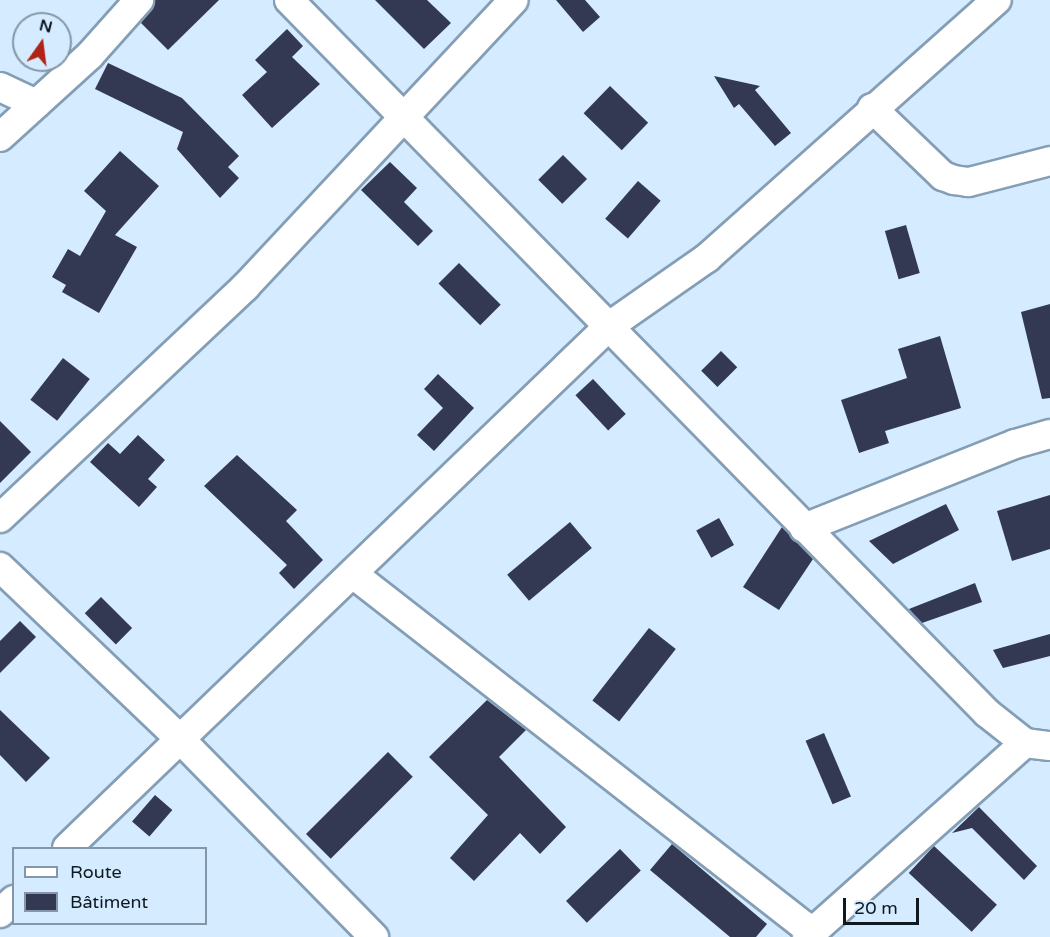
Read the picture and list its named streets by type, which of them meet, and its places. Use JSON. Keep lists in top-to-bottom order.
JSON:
{
  "legend": ["Route", "Bâtiment"],
  "scale_bar": "20 m",
  "north": "top"
}
